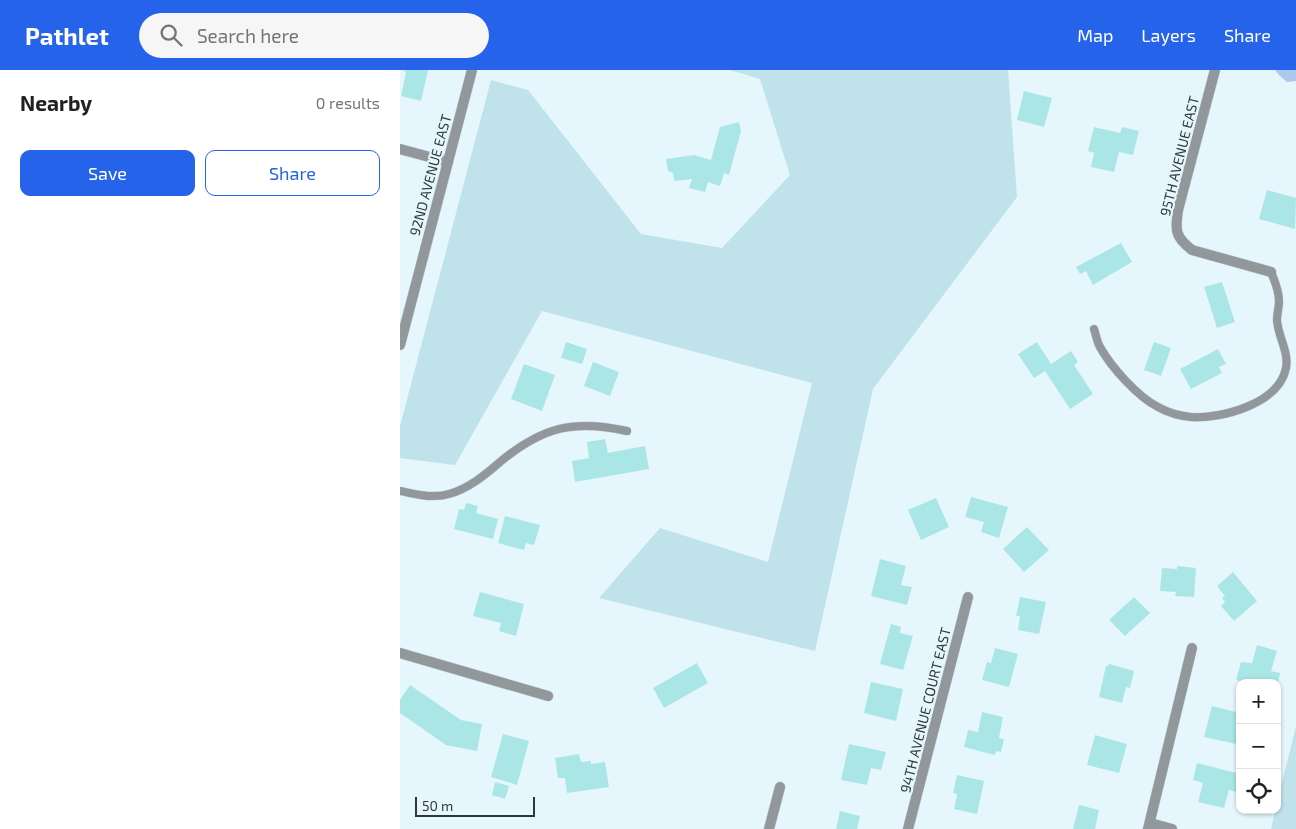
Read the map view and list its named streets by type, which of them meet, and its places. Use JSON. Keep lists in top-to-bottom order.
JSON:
{
  "streets": {
    "street": ["95TH AVENUE EAST", "92ND AVENUE EAST", "94TH AVENUE COURT EAST"]
  },
  "scale_bar": "50 m",
  "page": {
    "header": "Pathlet",
    "search": "Search here",
    "nav": ["Map", "Layers", "Share"],
    "heading": ["Nearby", "0 results"],
    "buttons": ["Save", "Share"],
    "map_buttons": ["+", "−"],
    "scale": "50 m"
  }
}
